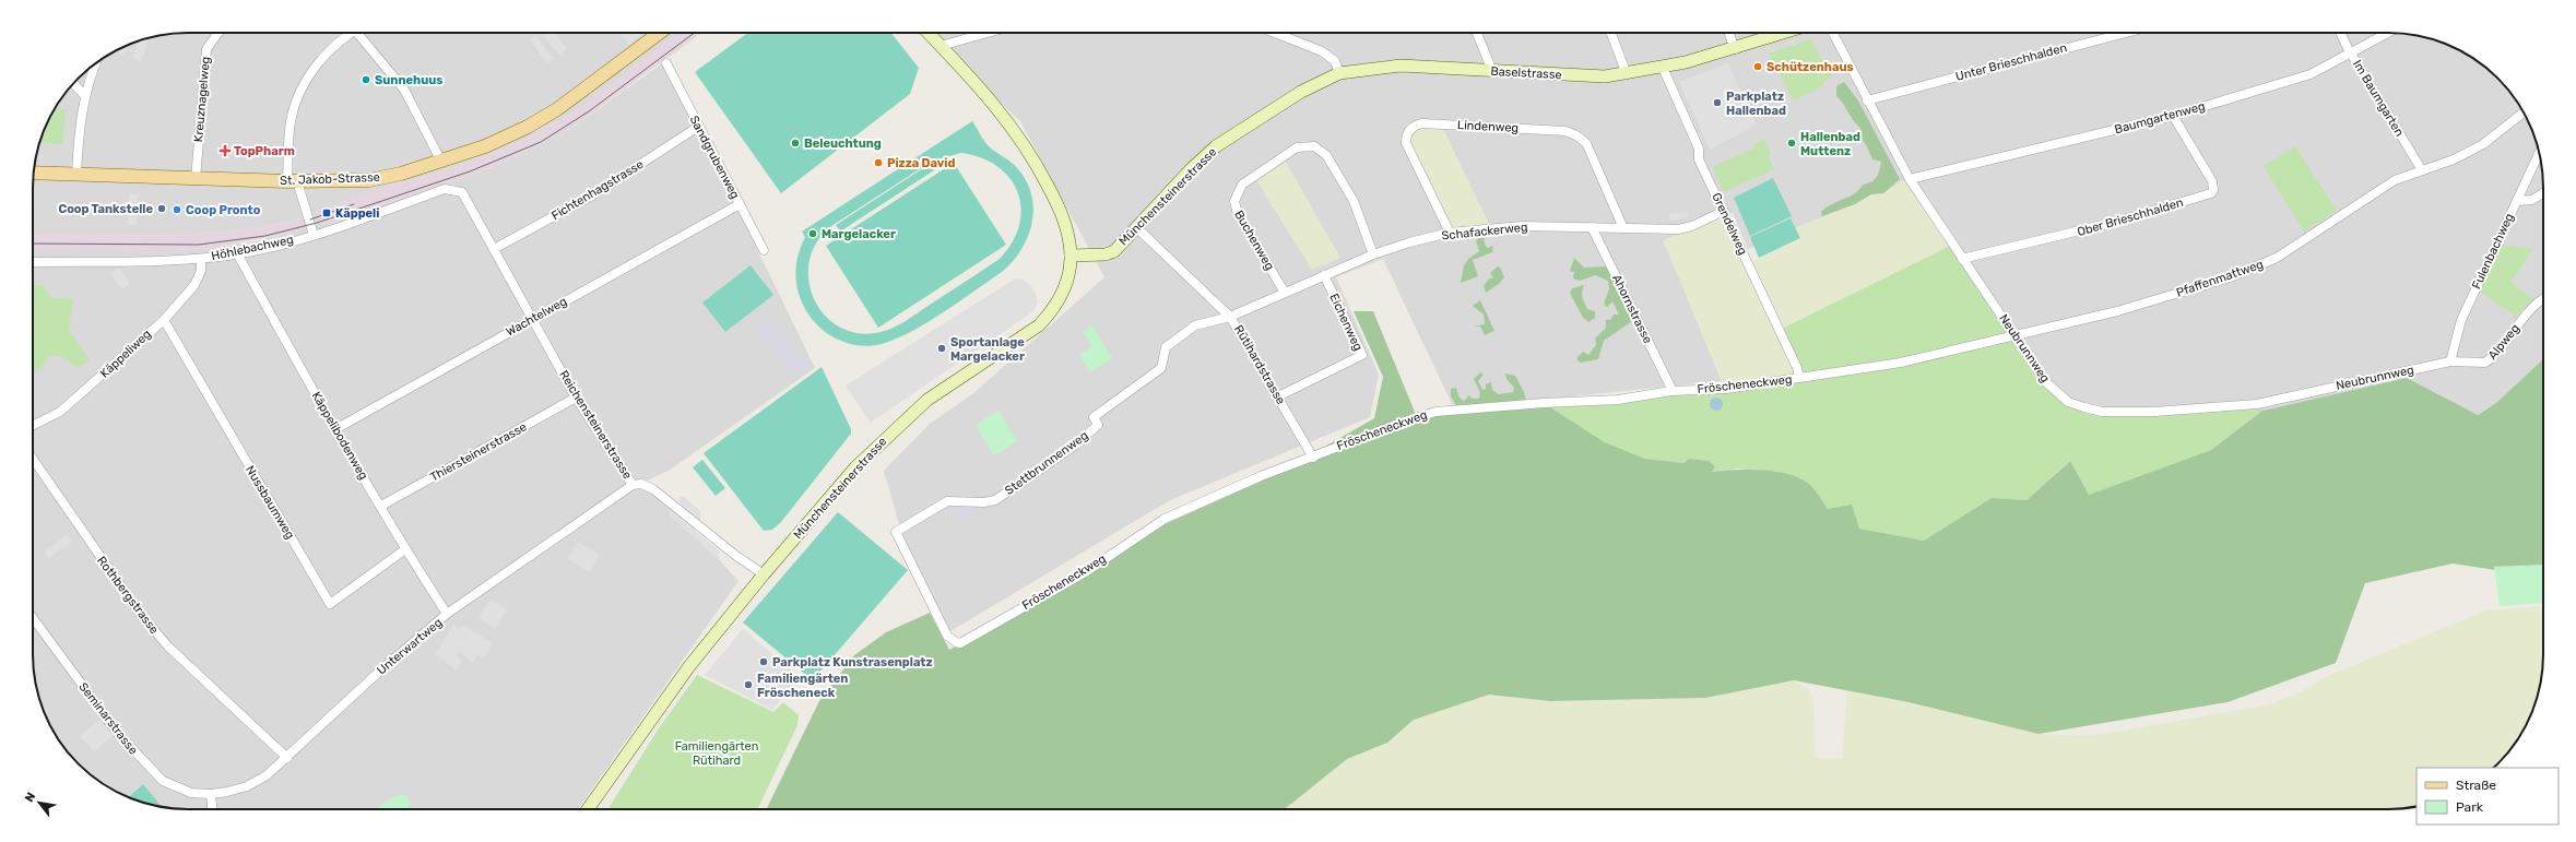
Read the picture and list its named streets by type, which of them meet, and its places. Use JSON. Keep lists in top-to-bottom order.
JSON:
{
  "streets": {
    "main road": ["Baselstrasse", "St. Jakob-Strasse", "Münchensteinerstrasse"],
    "street": [
      "Unter Brieschhalden",
      "Im Baumgarten",
      "Kreuznagelweg",
      "Baumgartenweg",
      "Lindenweg",
      "Sandgrubenweg",
      "Fichtenhagstrasse",
      "Ober Brieschhalden",
      "Grendelweg",
      "Schafackerweg",
      "Buchenweg",
      "Höhlebachweg",
      "Fulenbachweg",
      "Pfaffenmattweg",
      "Ahornstrasse",
      "Wachtelweg",
      "Eichenweg",
      "Alpweg",
      "Neubrunnweg",
      "Käppeliweg",
      "Rütihardstrasse",
      "Fröscheneckweg",
      "Reichensteinerstrasse",
      "Käppelibodenweg",
      "Thiersteinerstrasse",
      "Stettbrunnenweg",
      "Nussbaumweg",
      "Rothbergstrasse",
      "Unterwartweg",
      "Seminarstrasse"
    ]
  },
  "crossings": [
    ["Unter Brieschhalden", "Neubrunnweg"],
    ["Baselstrasse", "Münchensteinerstrasse"],
    ["Baselstrasse", "Grendelweg"],
    ["Im Baumgarten", "Baumgartenweg"],
    ["Im Baumgarten", "Pfaffenmattweg"],
    ["Kreuznagelweg", "St. Jakob-Strasse"],
    ["Baumgartenweg", "Ober Brieschhalden"],
    ["Baumgartenweg", "Neubrunnweg"],
    ["Lindenweg", "Schafackerweg"],
    ["Sandgrubenweg", "Fichtenhagstrasse"],
    ["Sandgrubenweg", "Wachtelweg"],
    ["Fichtenhagstrasse", "Reichensteinerstrasse"],
    ["Münchensteinerstrasse", "Rütihardstrasse"],
    ["Münchensteinerstrasse", "Reichensteinerstrasse"],
    ["Ober Brieschhalden", "Neubrunnweg"],
    ["Grendelweg", "Schafackerweg"],
    ["Grendelweg", "Fröscheneckweg"],
    ["Schafackerweg", "Buchenweg"],
    ["Schafackerweg", "Ahornstrasse"],
    ["Schafackerweg", "Eichenweg"],
    ["Schafackerweg", "Rütihardstrasse"],
    ["Schafackerweg", "Stettbrunnenweg"],
    ["Höhlebachweg", "Käppeliweg"],
    ["Höhlebachweg", "Reichensteinerstrasse"],
    ["Höhlebachweg", "Käppelibodenweg"],
    ["Fulenbachweg", "Alpweg"],
    ["Fulenbachweg", "Neubrunnweg"],
    ["Pfaffenmattweg", "Neubrunnweg"],
    ["Pfaffenmattweg", "Fröscheneckweg"],
    ["Ahornstrasse", "Fröscheneckweg"],
    ["Wachtelweg", "Reichensteinerstrasse"],
    ["Wachtelweg", "Käppelibodenweg"],
    ["Eichenweg", "Rütihardstrasse"],
    ["Alpweg", "Neubrunnweg"],
    ["Käppeliweg", "Nussbaumweg"],
    ["Rütihardstrasse", "Fröscheneckweg"],
    ["Rütihardstrasse", "Stettbrunnenweg"],
    ["Fröscheneckweg", "Stettbrunnenweg"],
    ["Reichensteinerstrasse", "Thiersteinerstrasse"],
    ["Reichensteinerstrasse", "Unterwartweg"],
    ["Käppelibodenweg", "Thiersteinerstrasse"],
    ["Käppelibodenweg", "Nussbaumweg"],
    ["Käppelibodenweg", "Unterwartweg"],
    ["Rothbergstrasse", "Unterwartweg"],
    ["Unterwartweg", "Seminarstrasse"]
  ],
  "parks": ["Familiengärten Rütihard"],
  "places": {
    "other": [
      "Schützenhaus",
      "Sunnehuus",
      "Parkplatz Hallenbad",
      "Beleuchtung",
      "Hallenbad Muttenz",
      "Pizza David",
      "Coop Tankstelle",
      "Coop Pronto",
      "Margelacker",
      "Sportanlage Margelacker",
      "Parkplatz Kunstrasenplatz",
      "Familiengärten Fröscheneck"
    ],
    "health": ["TopPharm"],
    "transit": ["Käppeli"]
  },
  "legend": ["Straße", "Park"],
  "north": "top left"
}
